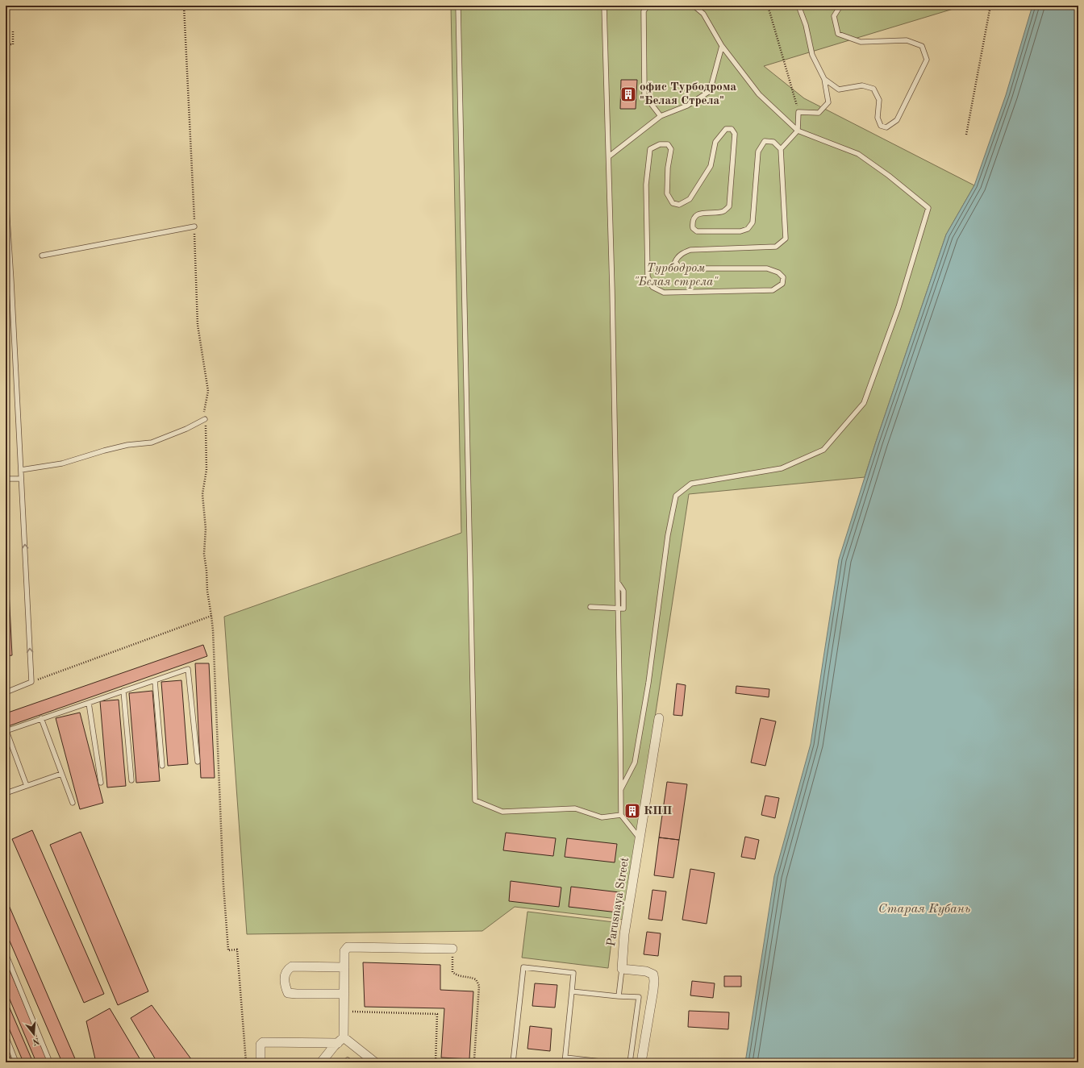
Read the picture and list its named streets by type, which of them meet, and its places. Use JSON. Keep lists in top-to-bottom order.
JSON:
{
  "streets": {
    "street": ["Parusnaya Street"]
  },
  "water": ["Старая Кубань"],
  "parks": ["Турбодром \"Белая стрела\""],
  "places": {
    "building": ["офис Турбодрома \"Белая Стрела\"", "КПП"]
  },
  "north": "bottom"
}
